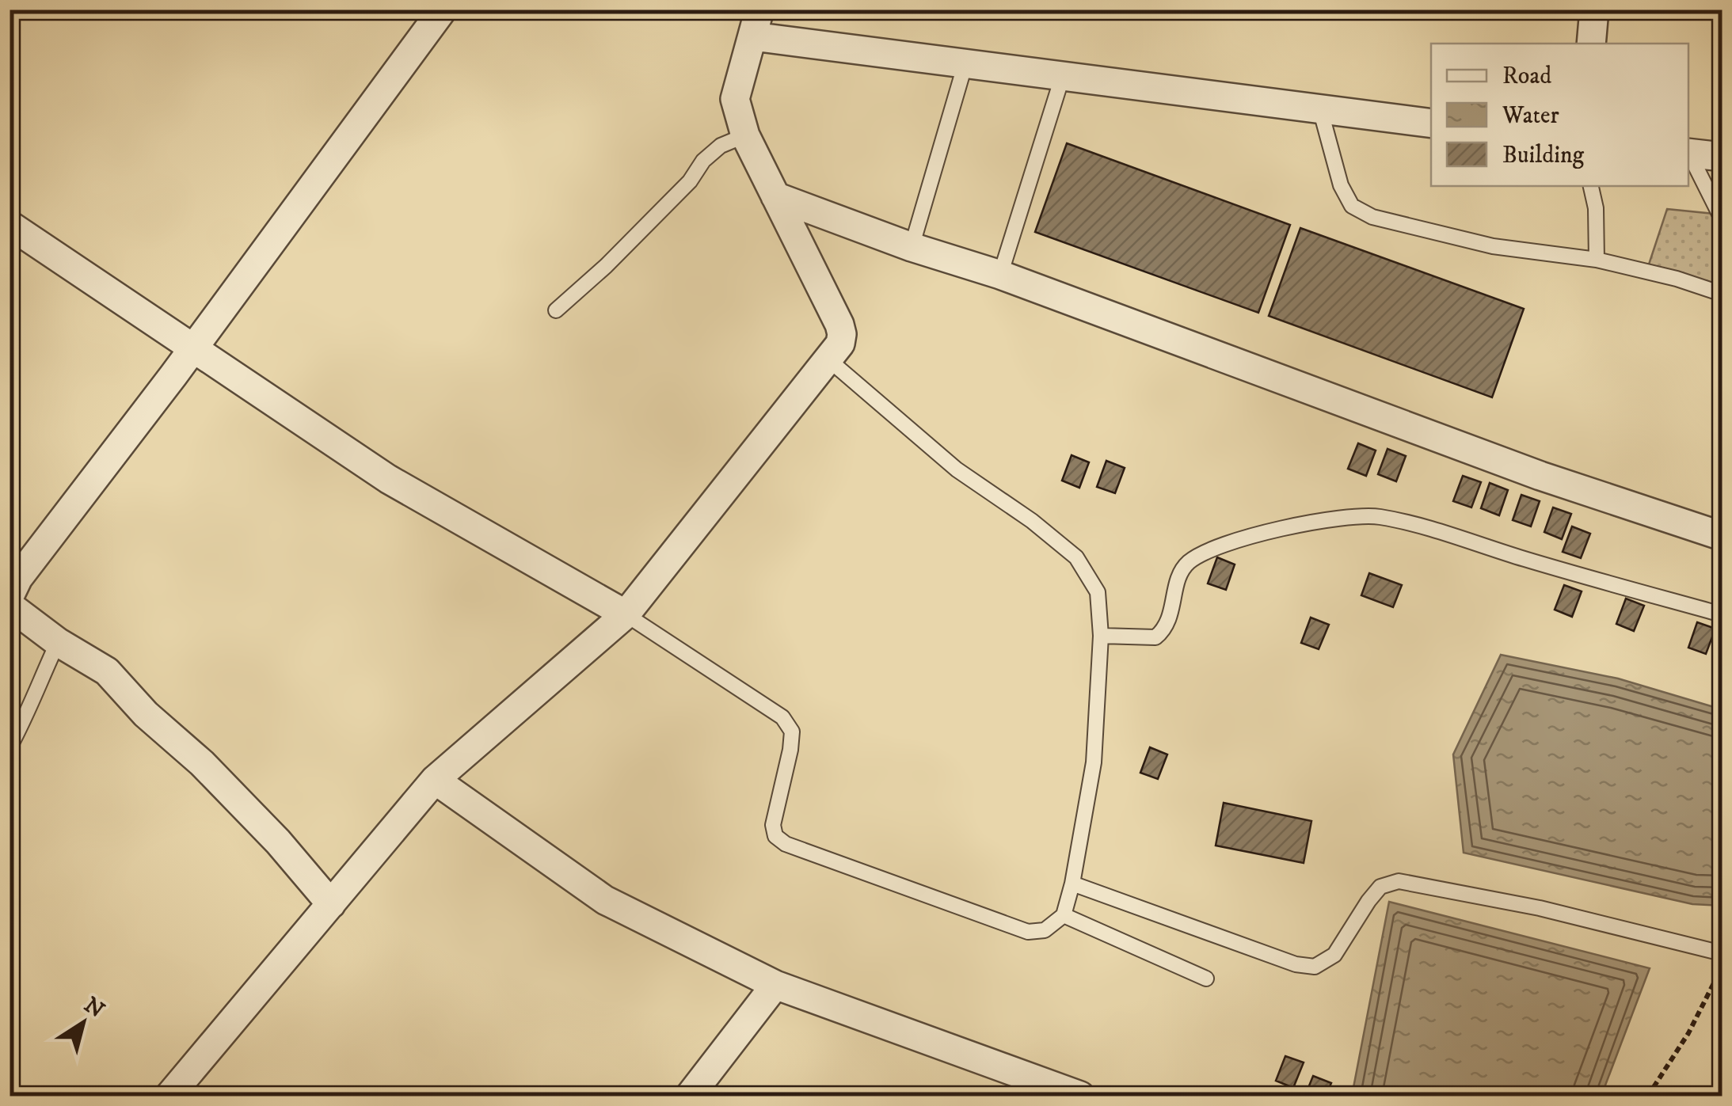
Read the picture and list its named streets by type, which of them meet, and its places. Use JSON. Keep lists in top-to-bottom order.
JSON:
{
  "legend": ["Road", "Water", "Building"],
  "north": "top right"
}
